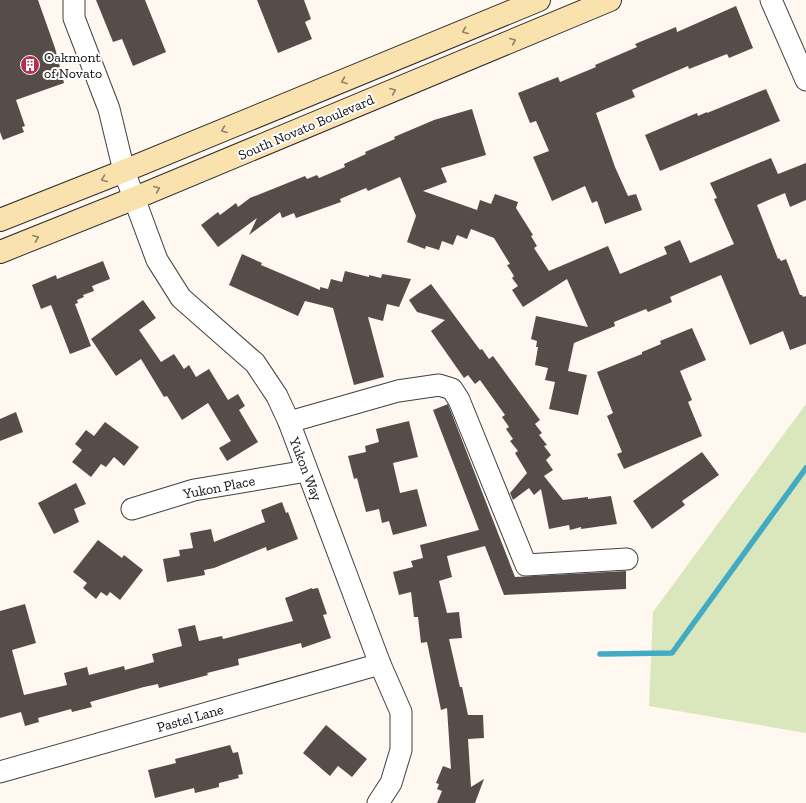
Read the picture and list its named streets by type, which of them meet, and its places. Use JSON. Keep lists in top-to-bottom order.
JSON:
{
  "streets": {
    "main road": ["South Novato Boulevard"],
    "street": ["Yukon Way", "Yukon Place", "Pastel Lane"]
  },
  "crossings": [
    ["South Novato Boulevard", "Yukon Way"],
    ["Yukon Way", "Yukon Place"],
    ["Yukon Way", "Pastel Lane"]
  ],
  "places": {
    "building": ["Oakmont of Novato"]
  }
}
